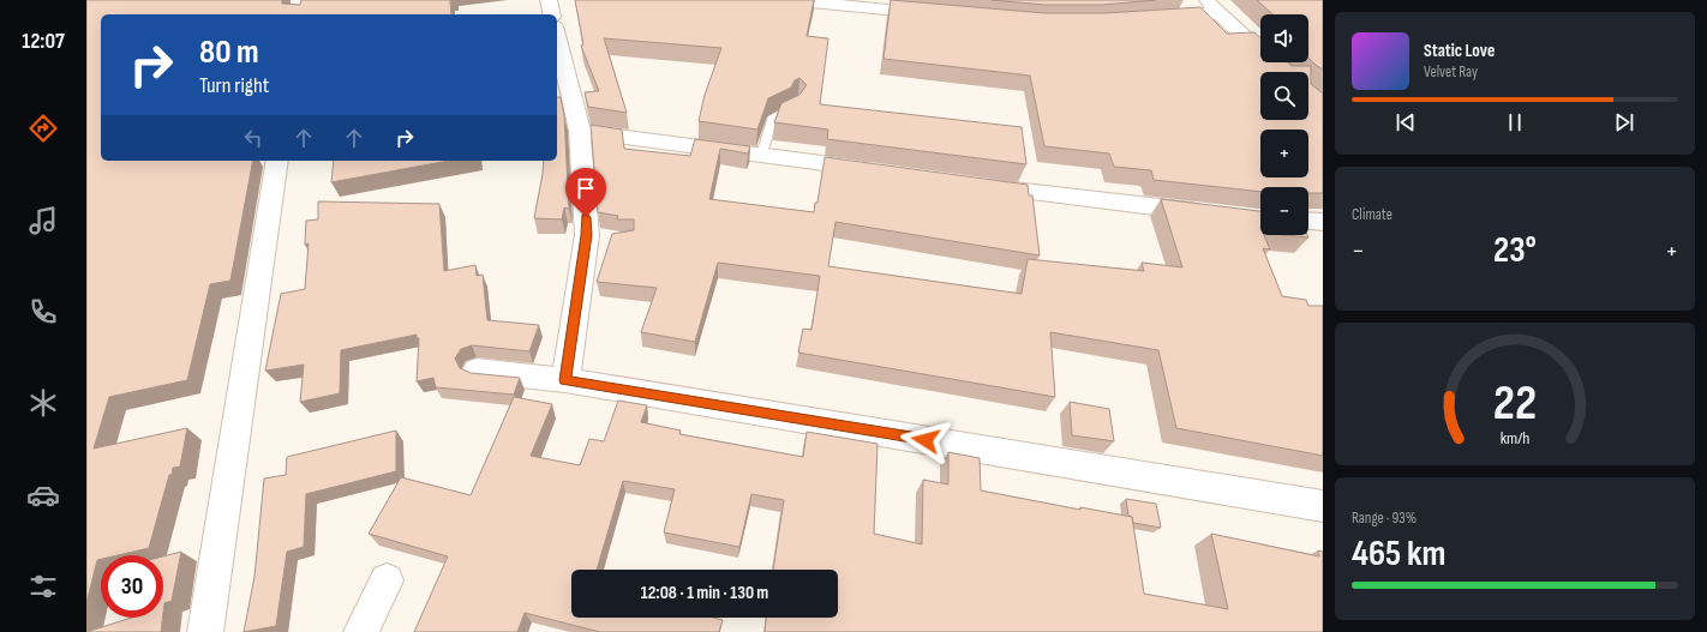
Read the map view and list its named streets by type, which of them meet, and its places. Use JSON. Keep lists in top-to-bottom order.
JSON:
{
  "page": {
    "tabs": "12:07",
    "map_buttons": ["+", "−"],
    "turn": ["80 m", "Turn right"],
    "song": ["Static Love", "Velvet Ray"],
    "tile": [
      "Climate",
      ["Range · 93%", "465 km"]
    ],
    "heat": ["−", "23°", "+"],
    "limit": "30",
    "trip": "12:08 · 1 min · 130 m",
    "gauge": ["22", "km/h"]
  }
}
